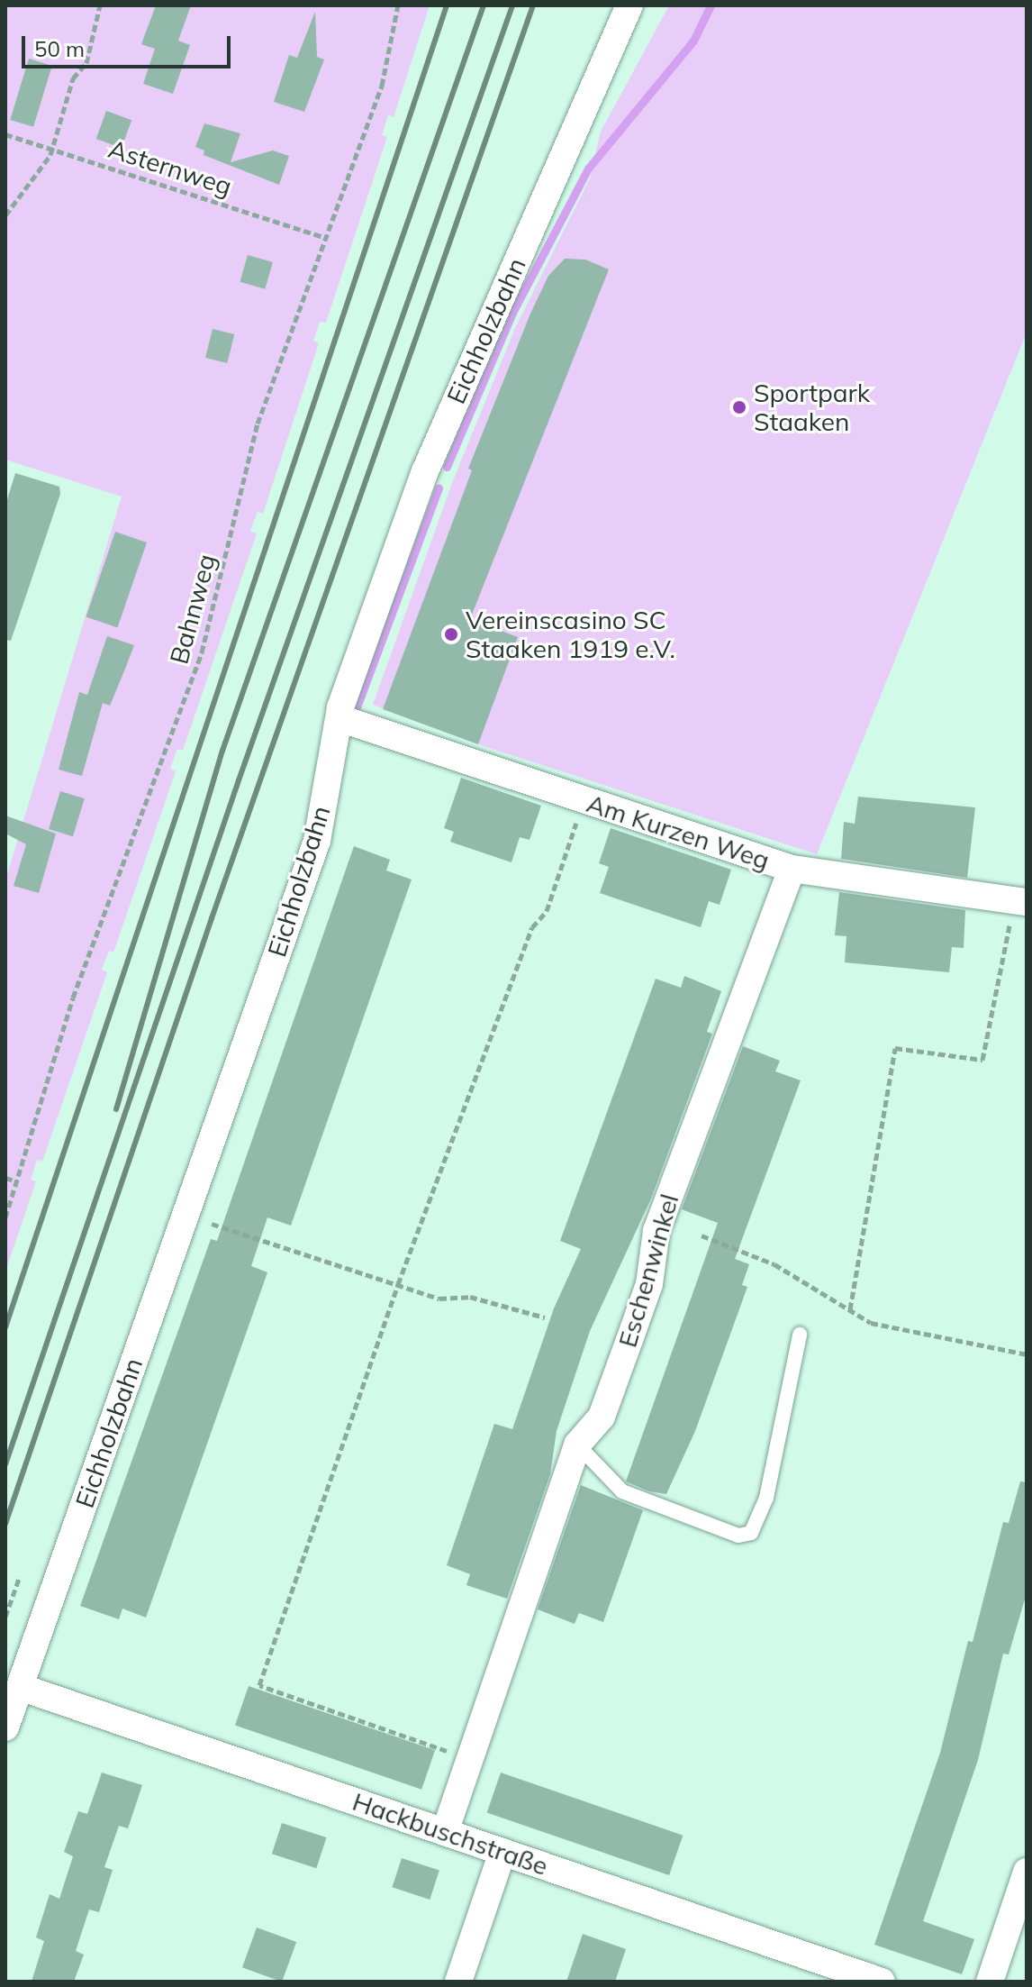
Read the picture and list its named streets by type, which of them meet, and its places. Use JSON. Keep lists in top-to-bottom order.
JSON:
{
  "streets": {
    "street": [
      "Eichholzbahn",
      "Am Kurzen Weg",
      "Eschenwinkel",
      "Hackbuschstraße"
    ],
    "path": ["Asternweg", "Bahnweg"]
  },
  "crossings": [
    ["Asternweg", "Bahnweg"],
    ["Eichholzbahn", "Am Kurzen Weg"],
    ["Eichholzbahn", "Hackbuschstraße"],
    ["Am Kurzen Weg", "Eschenwinkel"],
    ["Eschenwinkel", "Hackbuschstraße"]
  ],
  "places": ["Sportpark Staaken", "Vereinscasino SC Staaken 1919 e.V."],
  "scale_bar": "50 m"
}
